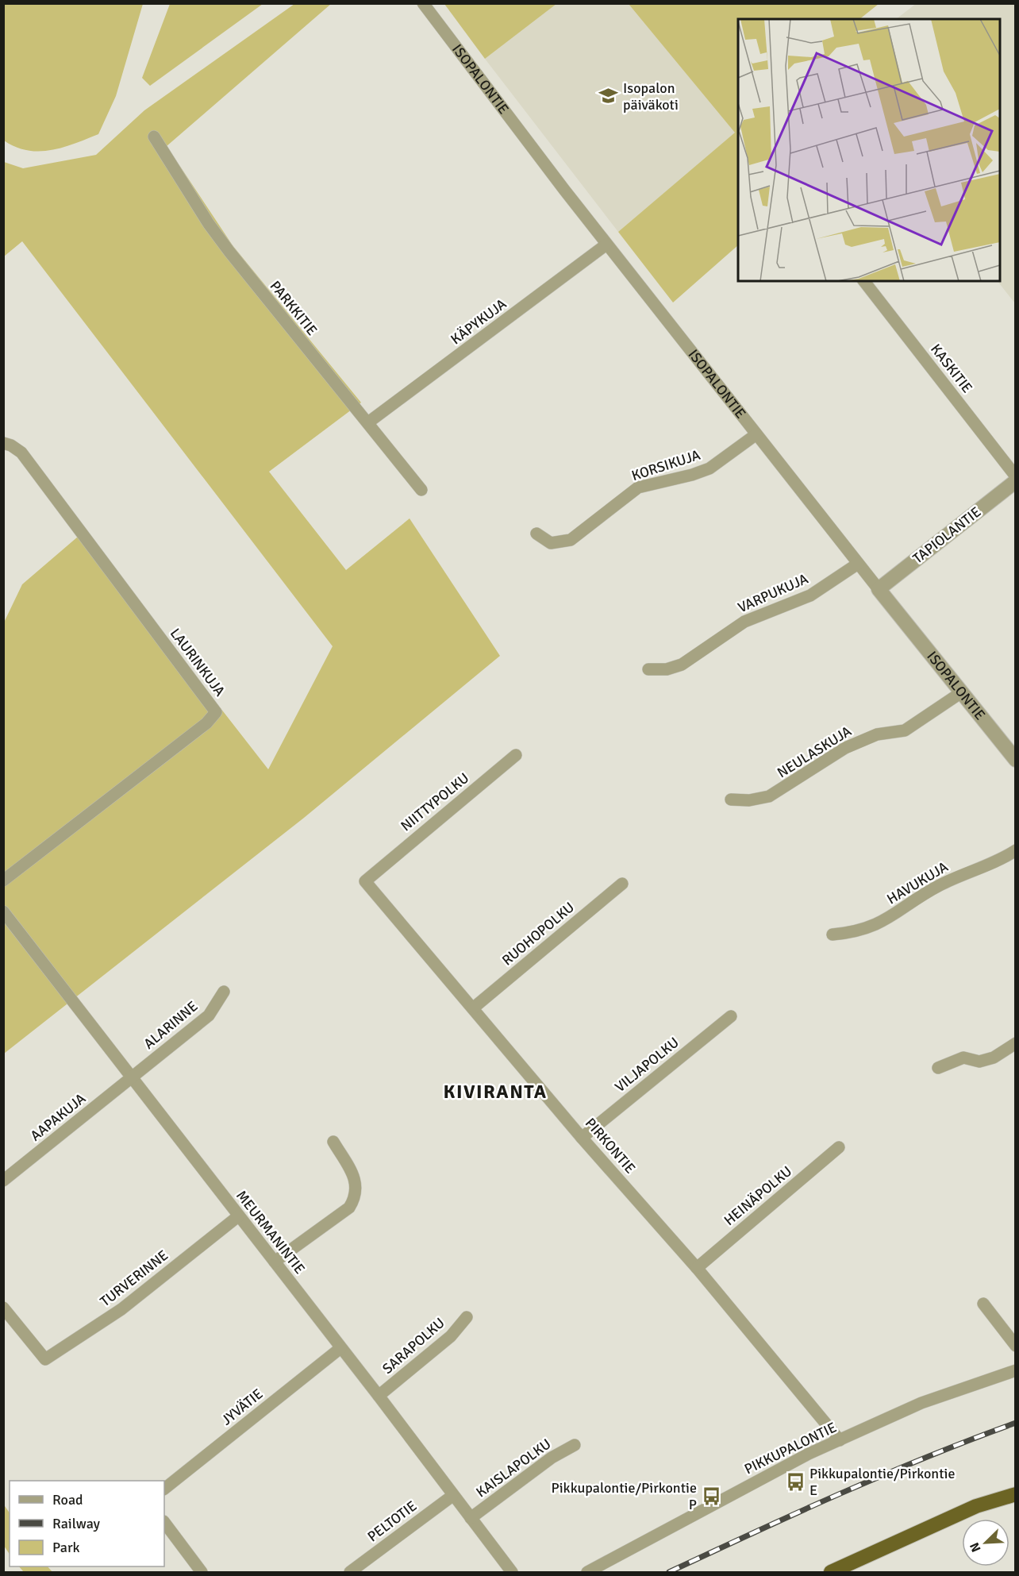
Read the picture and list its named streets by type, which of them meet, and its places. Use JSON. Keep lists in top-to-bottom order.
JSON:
{
  "streets": {
    "street": [
      "ISOPALONTIE",
      "PARKKITIE",
      "KÄPYKUJA",
      "KASKITIE",
      "KORSIKUJA",
      "TAPIOLANTIE",
      "VARPUKUJA",
      "LAURINKUJA",
      "NEULASKUJA",
      "NIITTYPOLKU",
      "HAVUKUJA",
      "RUOHOPOLKU",
      "ALARINNE",
      "VILJAPOLKU",
      "AAPAKUJA",
      "PIRKONTIE",
      "HEINÄPOLKU",
      "MEURMANINTIE",
      "TURVERINNE",
      "SARAPOLKU",
      "JYVÄTIE",
      "PIKKUPALONTIE",
      "KAISLAPOLKU",
      "PELTOTIE"
    ]
  },
  "crossings": [
    ["ISOPALONTIE", "KÄPYKUJA"],
    ["ISOPALONTIE", "KORSIKUJA"],
    ["ISOPALONTIE", "TAPIOLANTIE"],
    ["ISOPALONTIE", "VARPUKUJA"],
    ["ISOPALONTIE", "NEULASKUJA"],
    ["PARKKITIE", "KÄPYKUJA"],
    ["NIITTYPOLKU", "PIRKONTIE"],
    ["RUOHOPOLKU", "PIRKONTIE"],
    ["ALARINNE", "AAPAKUJA"],
    ["ALARINNE", "MEURMANINTIE"],
    ["VILJAPOLKU", "PIRKONTIE"],
    ["AAPAKUJA", "MEURMANINTIE"],
    ["PIRKONTIE", "HEINÄPOLKU"],
    ["PIRKONTIE", "PIKKUPALONTIE"],
    ["MEURMANINTIE", "TURVERINNE"],
    ["MEURMANINTIE", "SARAPOLKU"],
    ["MEURMANINTIE", "JYVÄTIE"],
    ["MEURMANINTIE", "KAISLAPOLKU"],
    ["MEURMANINTIE", "PELTOTIE"]
  ],
  "districts": ["KIVIRANTA"],
  "places": {
    "school or university": ["Isopalon päiväkoti"],
    "bus stop": ["Pikkupalontie/Pirkontie E", "Pikkupalontie/Pirkontie P"]
  },
  "legend": ["Road", "Railway", "Park"],
  "north": "bottom left"
}
